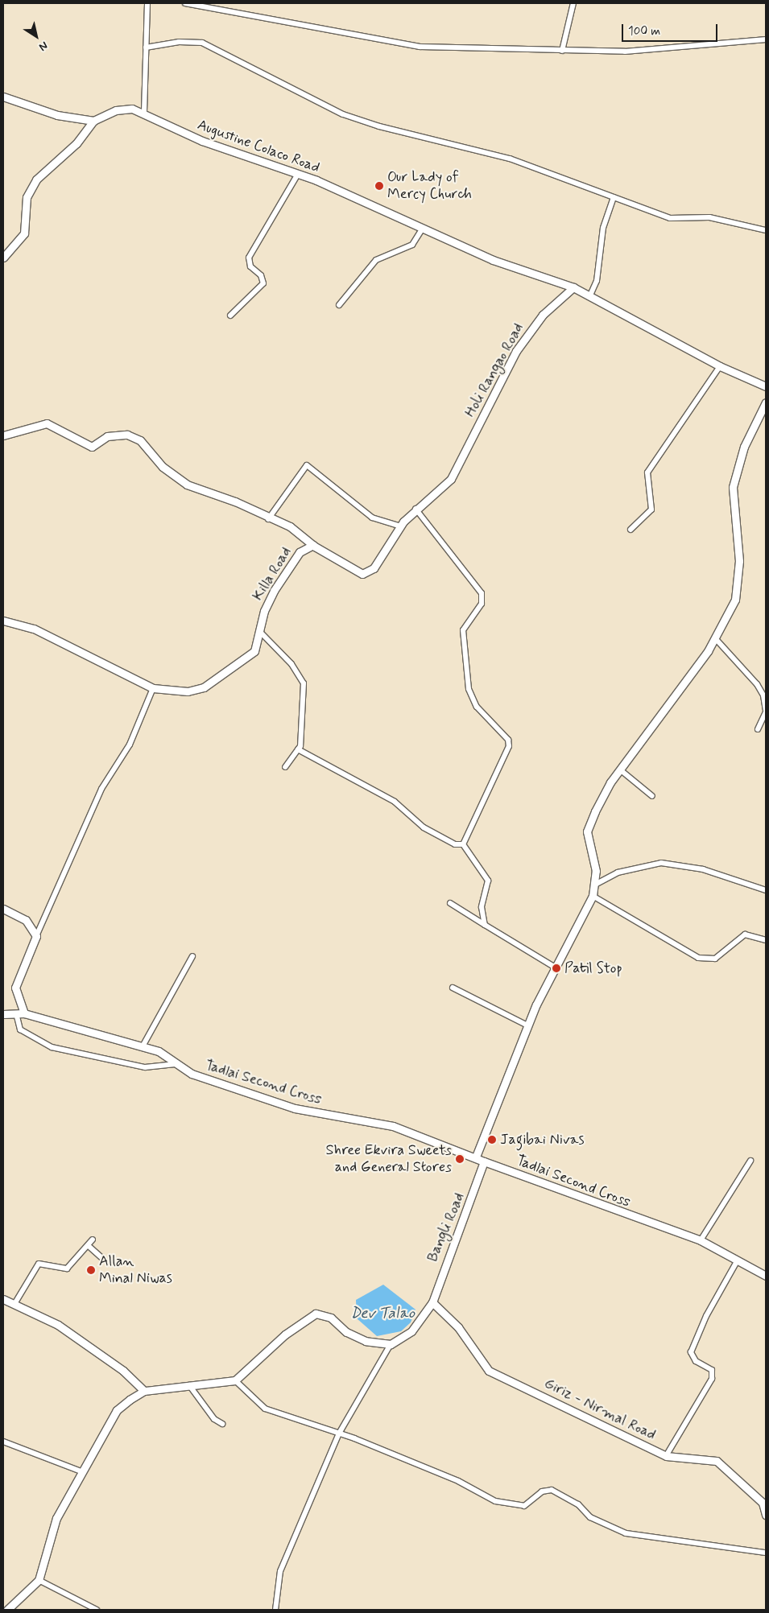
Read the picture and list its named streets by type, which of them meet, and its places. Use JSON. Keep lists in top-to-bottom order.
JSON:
{
  "streets": {
    "street": [
      "Augustine Colaco Road",
      "Holi Rangao Road",
      "Killa Road",
      "Tadlai Second Cross",
      "Bangli Road",
      "Giriz - Nirmal Road"
    ]
  },
  "crossings": [
    ["Augustine Colaco Road", "Holi Rangao Road"],
    ["Holi Rangao Road", "Killa Road"],
    ["Tadlai Second Cross", "Bangli Road"],
    ["Bangli Road", "Giriz - Nirmal Road"]
  ],
  "water": ["Dev Talao"],
  "places": [
    "Our Lady of Mercy Church",
    "Patil Stop",
    "Jagibai Nivas",
    "Shree Ekvira Sweets and General Stores",
    "Allan Minal Niwas"
  ],
  "scale_bar": "100 m",
  "north": "bottom right"
}
